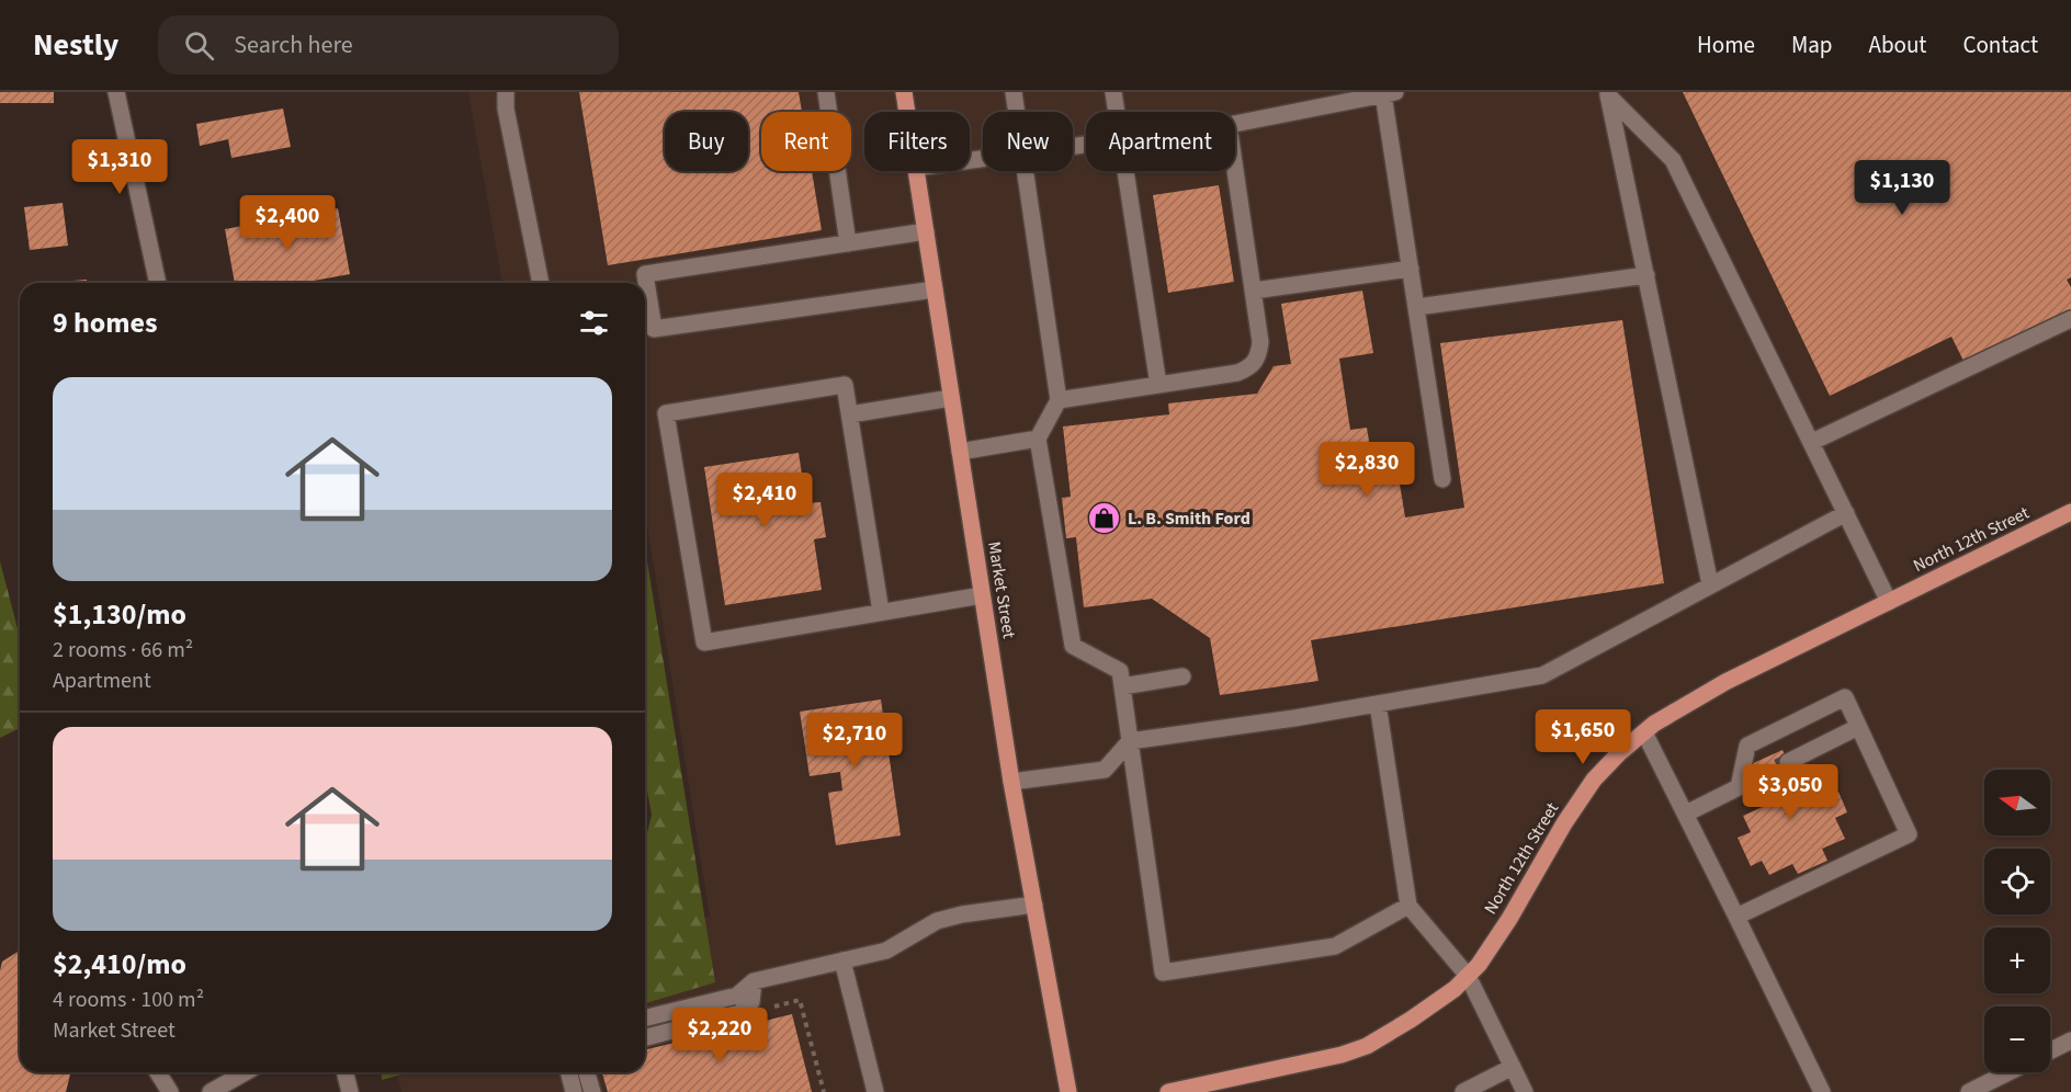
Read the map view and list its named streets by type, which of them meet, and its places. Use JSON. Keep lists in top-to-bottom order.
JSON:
{
  "streets": {
    "main road": ["North 12th Street", "Market Street"]
  },
  "places": {
    "shop": ["L. B. Smith Ford"]
  },
  "north": "left",
  "page": {
    "header": "Nestly",
    "search": "Search here",
    "nav": [
      "Home",
      "Map",
      "About",
      "Contact"
    ],
    "chip": [
      "Buy",
      "Rent",
      "Filters",
      "New",
      "Apartment"
    ],
    "price": [
      "$1,310",
      "$1,130",
      "$2,400",
      "$2,830",
      "$2,410",
      "$1,650",
      "$2,710",
      "$3,050",
      "$2,220"
    ],
    "heading": "9 homes",
    "list": [
      {
        "name": "$1,130/mo",
        "note": "2 rooms · 66 m² · Apartment"
      },
      {
        "name": "$2,410/mo",
        "note": "4 rooms · 100 m² · Market Street"
      }
    ],
    "map_buttons": ["+", "−"]
  }
}
